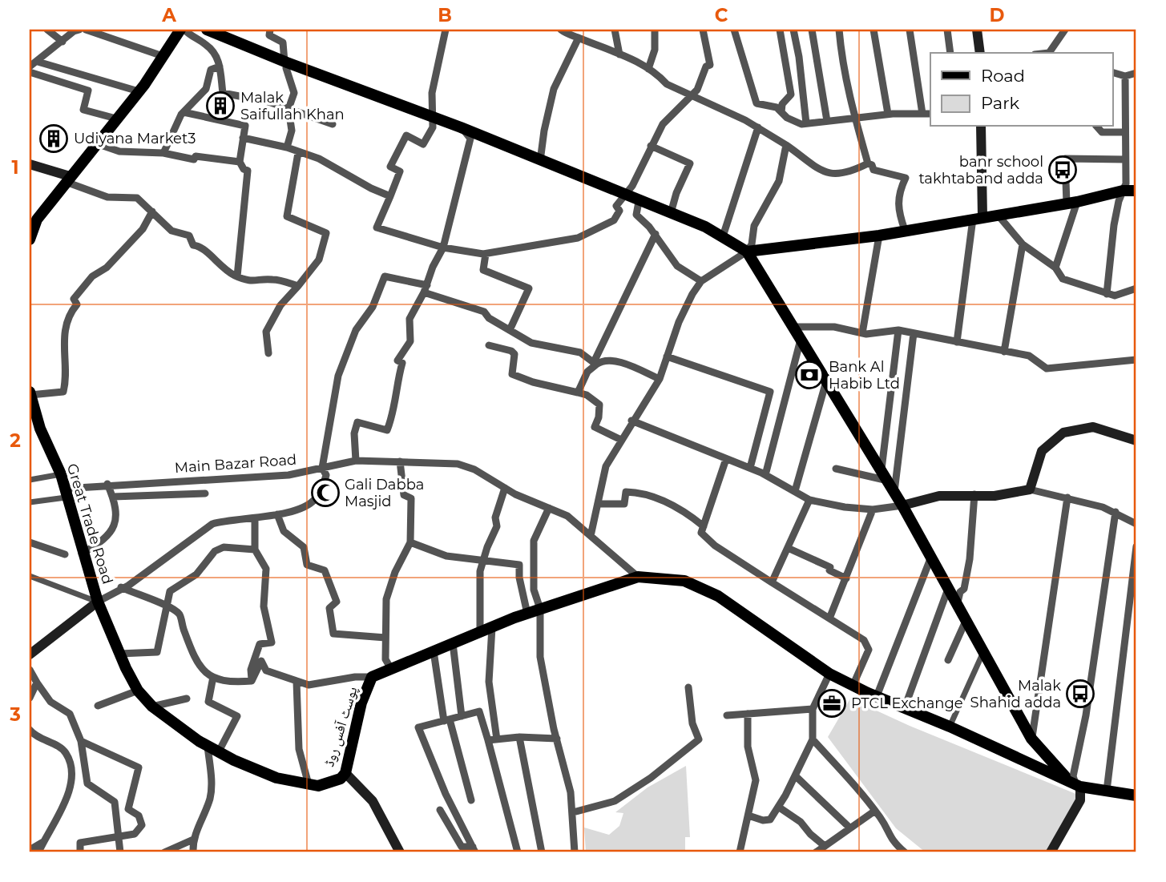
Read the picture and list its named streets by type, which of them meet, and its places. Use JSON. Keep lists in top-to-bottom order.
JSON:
{
  "streets": {
    "main road": ["Great Trade Road", "پوسٹ آفس روڈ"],
    "street": ["Main Bazar Road"]
  },
  "crossings": [
    ["Main Bazar Road", "Great Trade Road"],
    ["Great Trade Road", "پوسٹ آفس روڈ"]
  ],
  "places": {
    "building": ["Malak Saifullah Khan", "Udiyana Market3"],
    "bus stop": ["banr school takhtaband adda", "Malak Shahid adda"],
    "bank": ["Bank Al Habib Ltd"],
    "mosque": ["Gali Dabba Masjid"],
    "office": ["PTCL Exchange"]
  },
  "legend": ["Road", "Park"],
  "grid": {
    "columns": [
      "A",
      "B",
      "C",
      "D"
    ],
    "rows": ["1", "2", "3"]
  }
}
